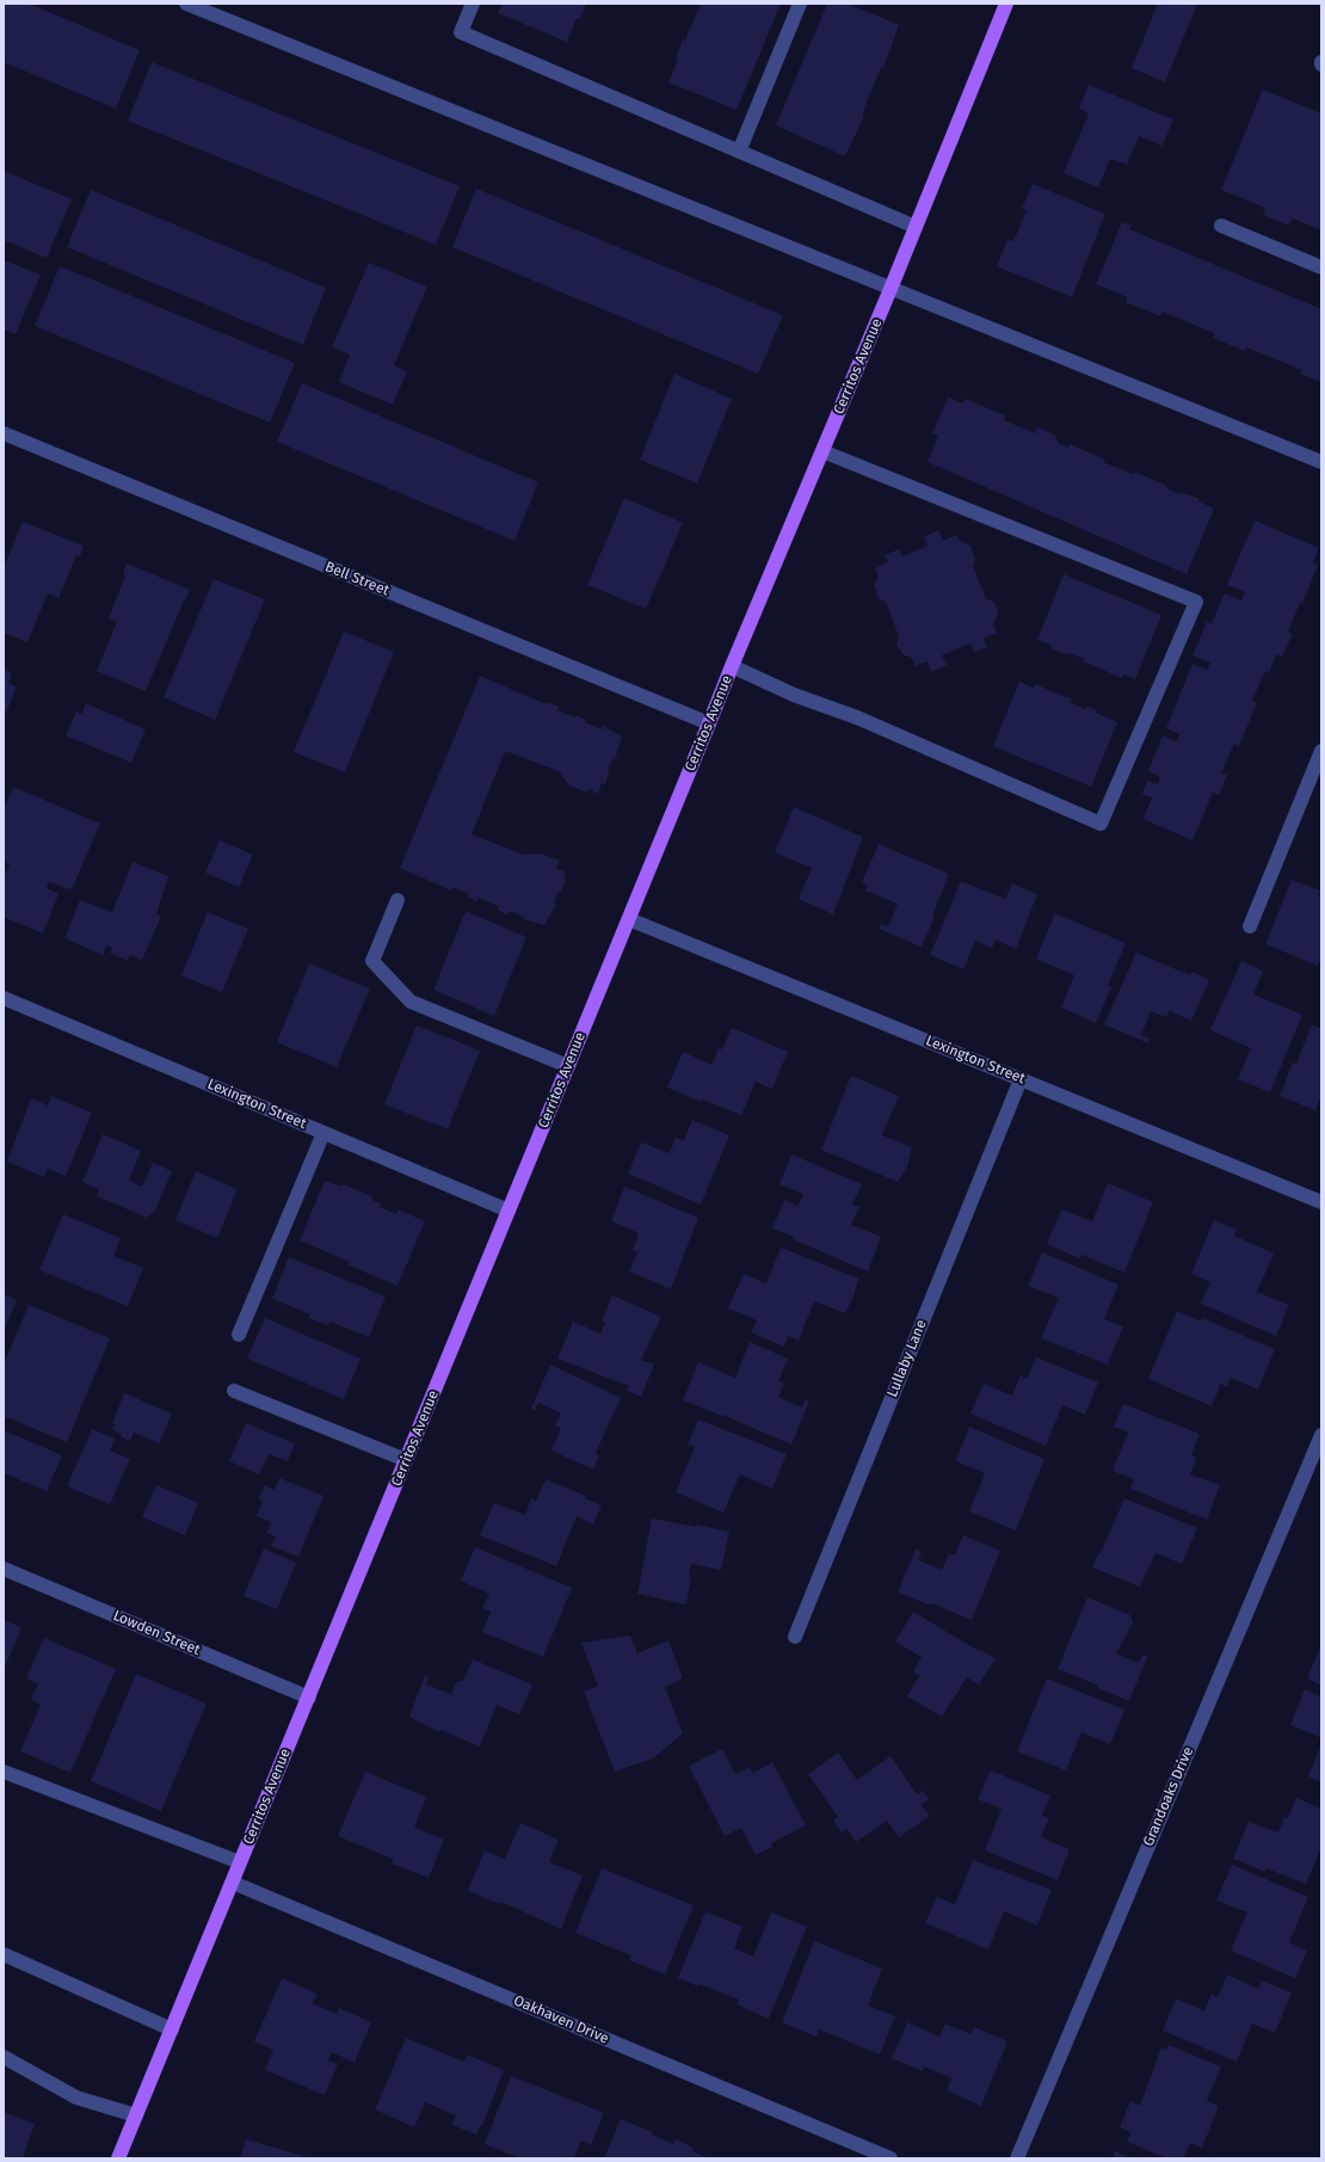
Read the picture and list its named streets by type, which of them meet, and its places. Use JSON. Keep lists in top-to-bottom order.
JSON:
{
  "streets": {
    "main road": ["Cerritos Avenue"],
    "street": [
      "Bell Street",
      "Lexington Street",
      "Lullaby Lane",
      "Lowden Street",
      "Grandoaks Drive",
      "Oakhaven Drive"
    ]
  },
  "crossings": [
    ["Cerritos Avenue", "Bell Street"],
    ["Cerritos Avenue", "Lexington Street"],
    ["Cerritos Avenue", "Lowden Street"],
    ["Cerritos Avenue", "Oakhaven Drive"],
    ["Lexington Street", "Lullaby Lane"]
  ]
}
